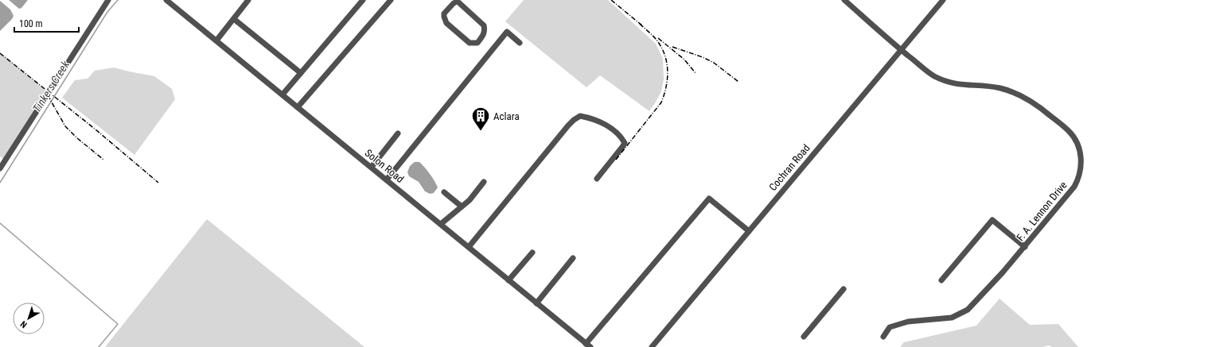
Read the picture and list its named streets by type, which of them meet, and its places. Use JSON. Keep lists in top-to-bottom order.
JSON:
{
  "streets": {
    "street": ["Solon Road", "Cochran Road", "F. A. Lennon Drive"]
  },
  "crossings": [
    ["Cochran Road", "F. A. Lennon Drive"]
  ],
  "water": ["Tinkers Creek"],
  "places": {
    "building": ["Aclara"]
  },
  "scale_bar": "100 m",
  "north": "bottom left"
}
